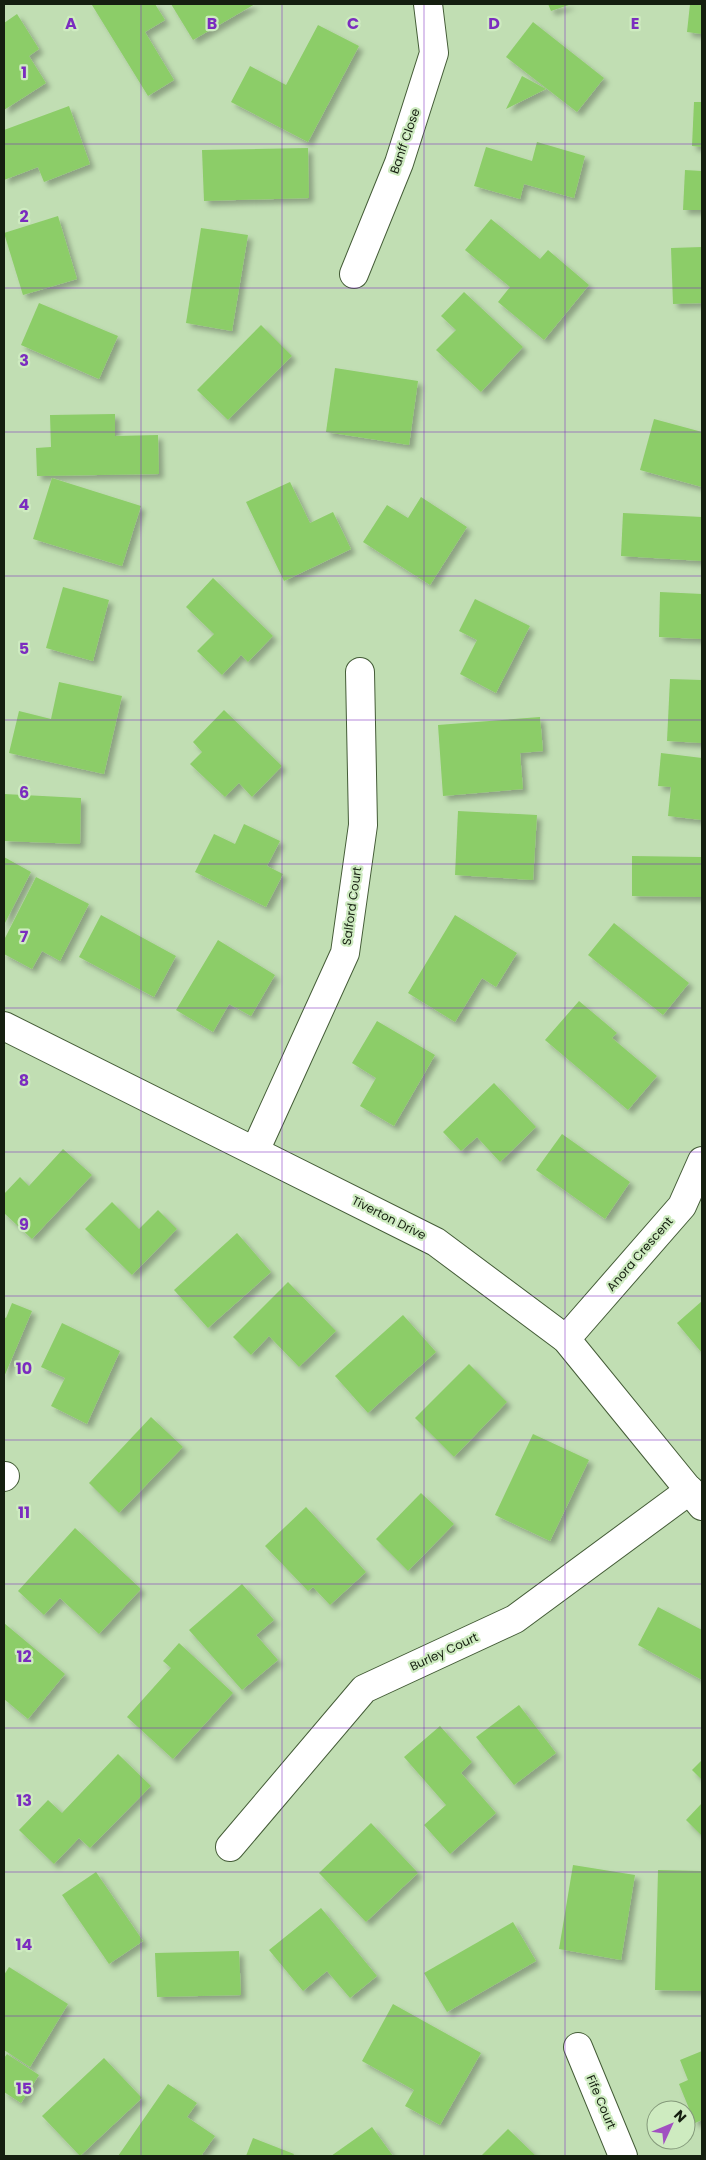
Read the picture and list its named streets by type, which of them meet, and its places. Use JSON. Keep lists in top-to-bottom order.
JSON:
{
  "streets": {
    "street": [
      "Banff Close",
      "Salford Court",
      "Tiverton Drive",
      "Anora Crescent",
      "Burley Court",
      "Fife Court"
    ]
  },
  "crossings": [
    ["Salford Court", "Tiverton Drive"],
    ["Tiverton Drive", "Anora Crescent"],
    ["Tiverton Drive", "Burley Court"]
  ],
  "north": "top right",
  "grid": {
    "columns": [
      "A",
      "B",
      "C",
      "D",
      "E"
    ],
    "rows": [
      "1",
      "2",
      "3",
      "4",
      "5",
      "6",
      "7",
      "8",
      "9",
      "10",
      "11",
      "12",
      "13",
      "14",
      "15"
    ]
  }
}
